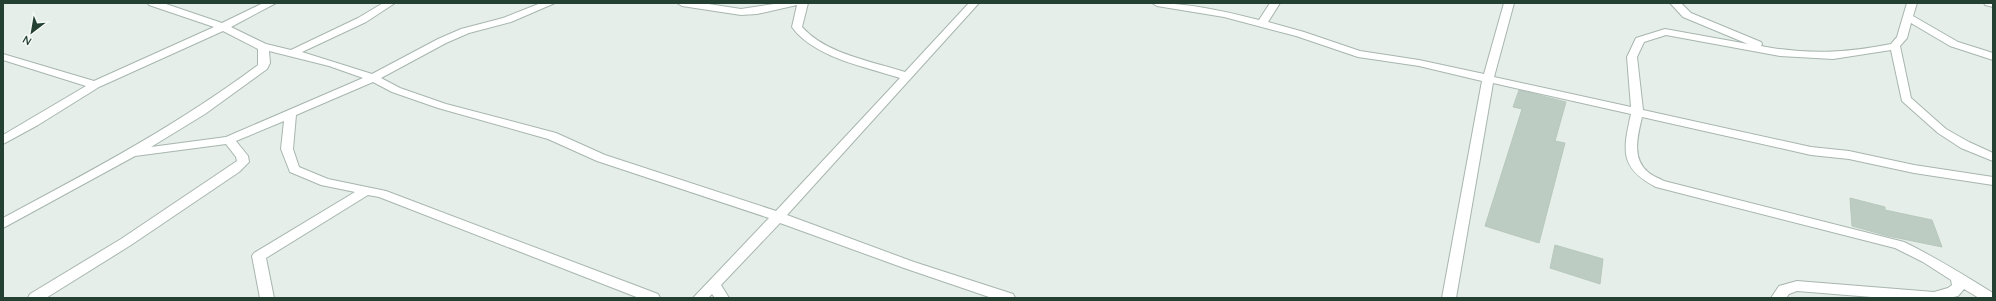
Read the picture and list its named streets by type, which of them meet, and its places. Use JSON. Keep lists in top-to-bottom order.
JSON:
{
  "north": "bottom left"
}
